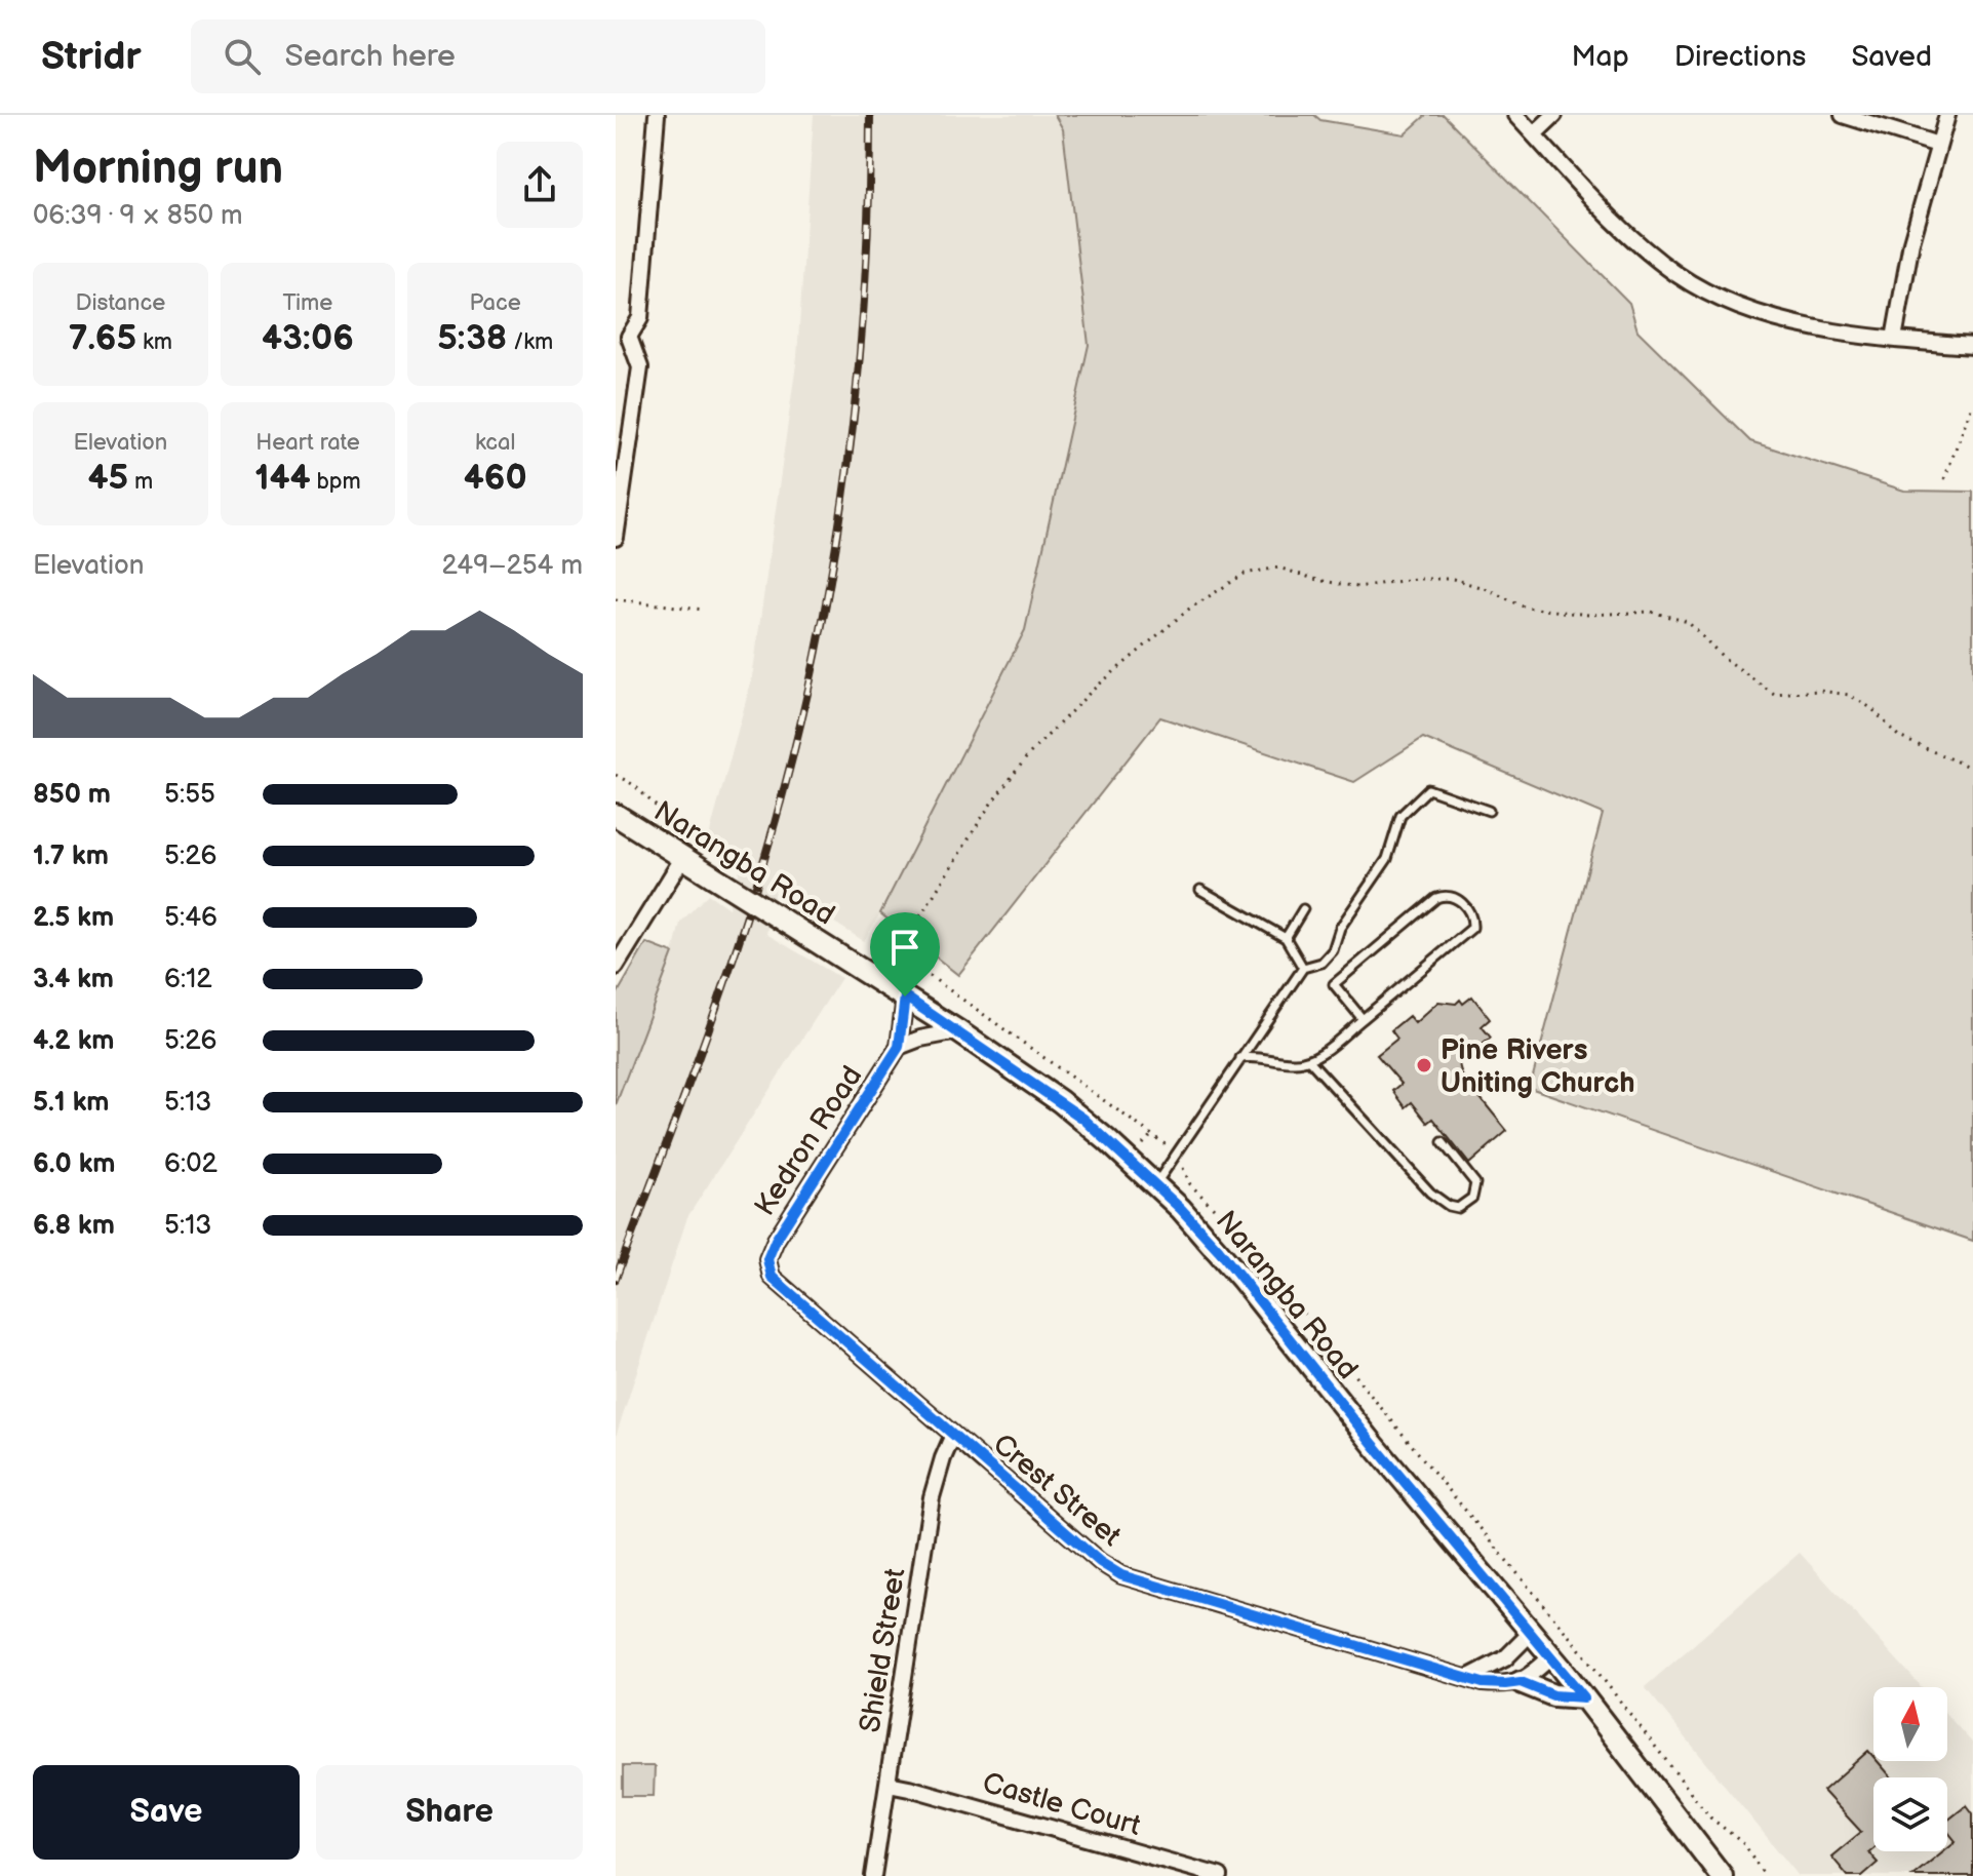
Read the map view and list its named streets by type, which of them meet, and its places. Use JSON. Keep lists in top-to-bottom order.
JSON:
{
  "streets": {
    "main road": ["Narangba Road"],
    "street": [
      "Kedron Road",
      "Crest Street",
      "Shield Street",
      "Castle Court"
    ]
  },
  "crossings": [
    ["Narangba Road", "Kedron Road"],
    ["Kedron Road", "Crest Street"],
    ["Crest Street", "Shield Street"],
    ["Shield Street", "Castle Court"]
  ],
  "places": ["Pine Rivers Uniting Church"],
  "north": "top",
  "page": {
    "header": "Stridr",
    "search": "Search here",
    "nav": ["Map", "Directions", "Saved"],
    "heading": ["Morning run", "06:39 · 9 × 850 m"],
    "stats": [
      ["Distance", "7.65 km"],
      ["Time", "43:06"],
      ["Pace", "5:38 /km"],
      ["Elevation", "45 m"],
      ["Heart rate", "144 bpm"],
      ["kcal", "460"]
    ],
    "chart": ["Elevation", "249–254 m"],
    "list": [
      {
        "name": "850 m",
        "note": "5:55"
      },
      {
        "name": "1.7 km",
        "note": "5:26"
      },
      {
        "name": "2.5 km",
        "note": "5:46"
      },
      {
        "name": "3.4 km",
        "note": "6:12"
      },
      {
        "name": "4.2 km",
        "note": "5:26"
      },
      {
        "name": "5.1 km",
        "note": "5:13"
      },
      {
        "name": "6.0 km",
        "note": "6:02"
      },
      {
        "name": "6.8 km",
        "note": "5:13"
      }
    ],
    "buttons": ["Save", "Share"]
  }
}
